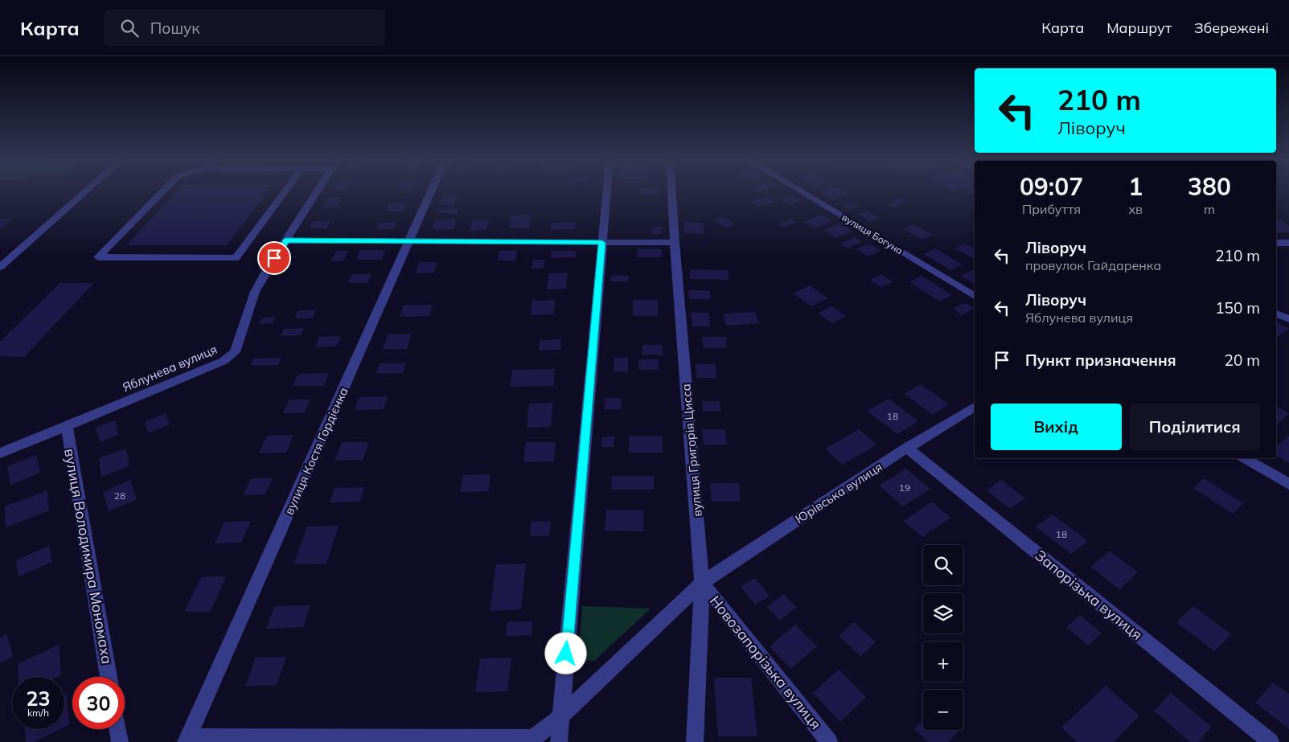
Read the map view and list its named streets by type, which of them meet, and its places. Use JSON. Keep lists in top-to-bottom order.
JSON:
{
  "streets": {
    "street": [
      "вулиця Богуна",
      "Яблунева вулиця",
      "вулиця Григорія Цисса",
      "вулиця Костя Гордієнка",
      "Юрівська вулиця",
      "вулиця Володимира Мономаха",
      "Запорізька вулиця",
      "Новозапорізька вулиця"
    ]
  },
  "crossings": [
    ["Яблунева вулиця", "вулиця Володимира Мономаха"],
    ["вулиця Григорія Цисса", "Юрівська вулиця"],
    ["вулиця Григорія Цисса", "Новозапорізька вулиця"],
    ["вулиця Костя Гордієнка", "Юрівська вулиця"],
    ["Юрівська вулиця", "Запорізька вулиця"],
    ["Юрівська вулиця", "Новозапорізька вулиця"]
  ],
  "house_numbers": [
    "18",
    "19",
    "28",
    "18"
  ],
  "page": {
    "header": "Карта",
    "search": "Пошук",
    "nav": ["Карта", "Маршрут", "Збережені"],
    "turn": ["210 m", "Ліворуч"],
    "eta": [
      "09:07",
      "Прибуття",
      "1",
      "хв",
      "380",
      "m"
    ],
    "list": [
      {
        "name": "Ліворуч",
        "note": "провулок Гайдаренка",
        "value": "210 m"
      },
      {
        "name": "Ліворуч",
        "note": "Яблунева вулиця",
        "value": "150 m"
      },
      {
        "name": "Пункт призначення",
        "value": "20 m"
      }
    ],
    "buttons": ["Вихід", "Поділитися"],
    "map_buttons": ["+", "−"],
    "speed": "23 km/h",
    "limit": "30"
  }
}
